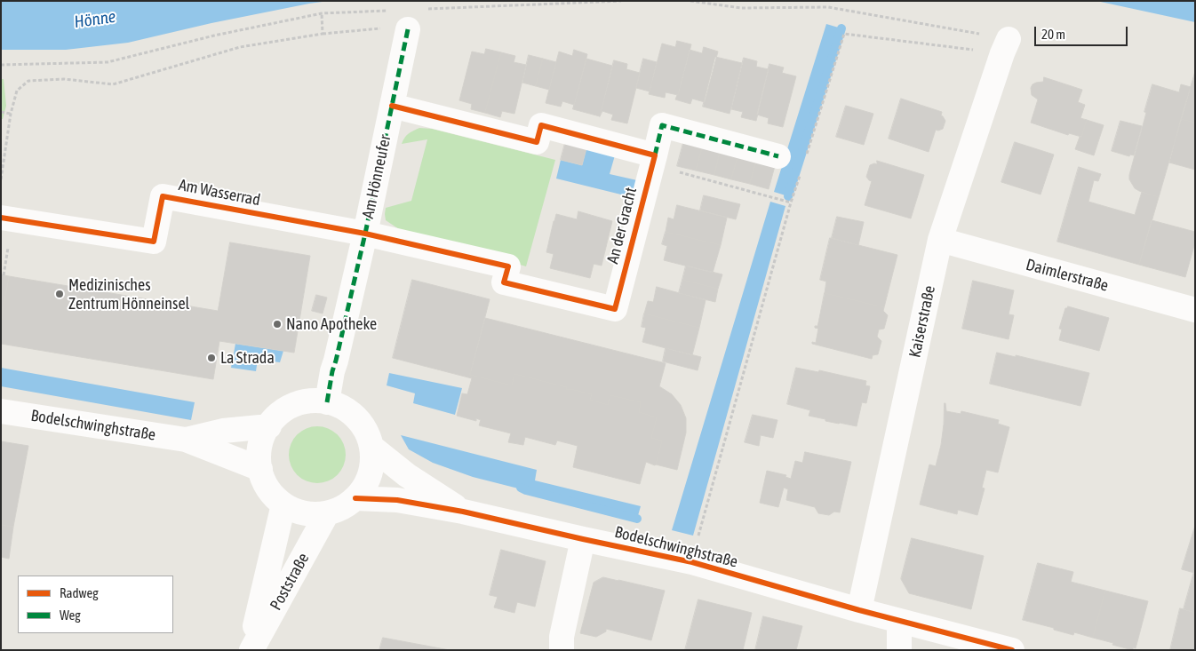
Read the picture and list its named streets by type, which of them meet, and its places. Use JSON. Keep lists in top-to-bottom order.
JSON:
{
  "streets": {
    "street": [
      "Am Hönneufer",
      "Am Wasserrad",
      "An der Gracht",
      "Daimlerstraße",
      "Kaiserstraße",
      "Bodelschwinghstraße",
      "Poststraße"
    ]
  },
  "crossings": [
    ["Am Hönneufer", "Am Wasserrad"],
    ["Am Hönneufer", "An der Gracht"],
    ["Am Hönneufer", "Bodelschwinghstraße"],
    ["Am Hönneufer", "Poststraße"],
    ["Am Wasserrad", "An der Gracht"],
    ["Daimlerstraße", "Kaiserstraße"],
    ["Kaiserstraße", "Bodelschwinghstraße"],
    ["Bodelschwinghstraße", "Poststraße"]
  ],
  "water": ["Hönne"],
  "places": ["Medizinisches Zentrum Hönneinsel", "Nano Apotheke", "La Strada"],
  "legend": ["Radweg", "Weg"],
  "scale_bar": "20 m"
}
